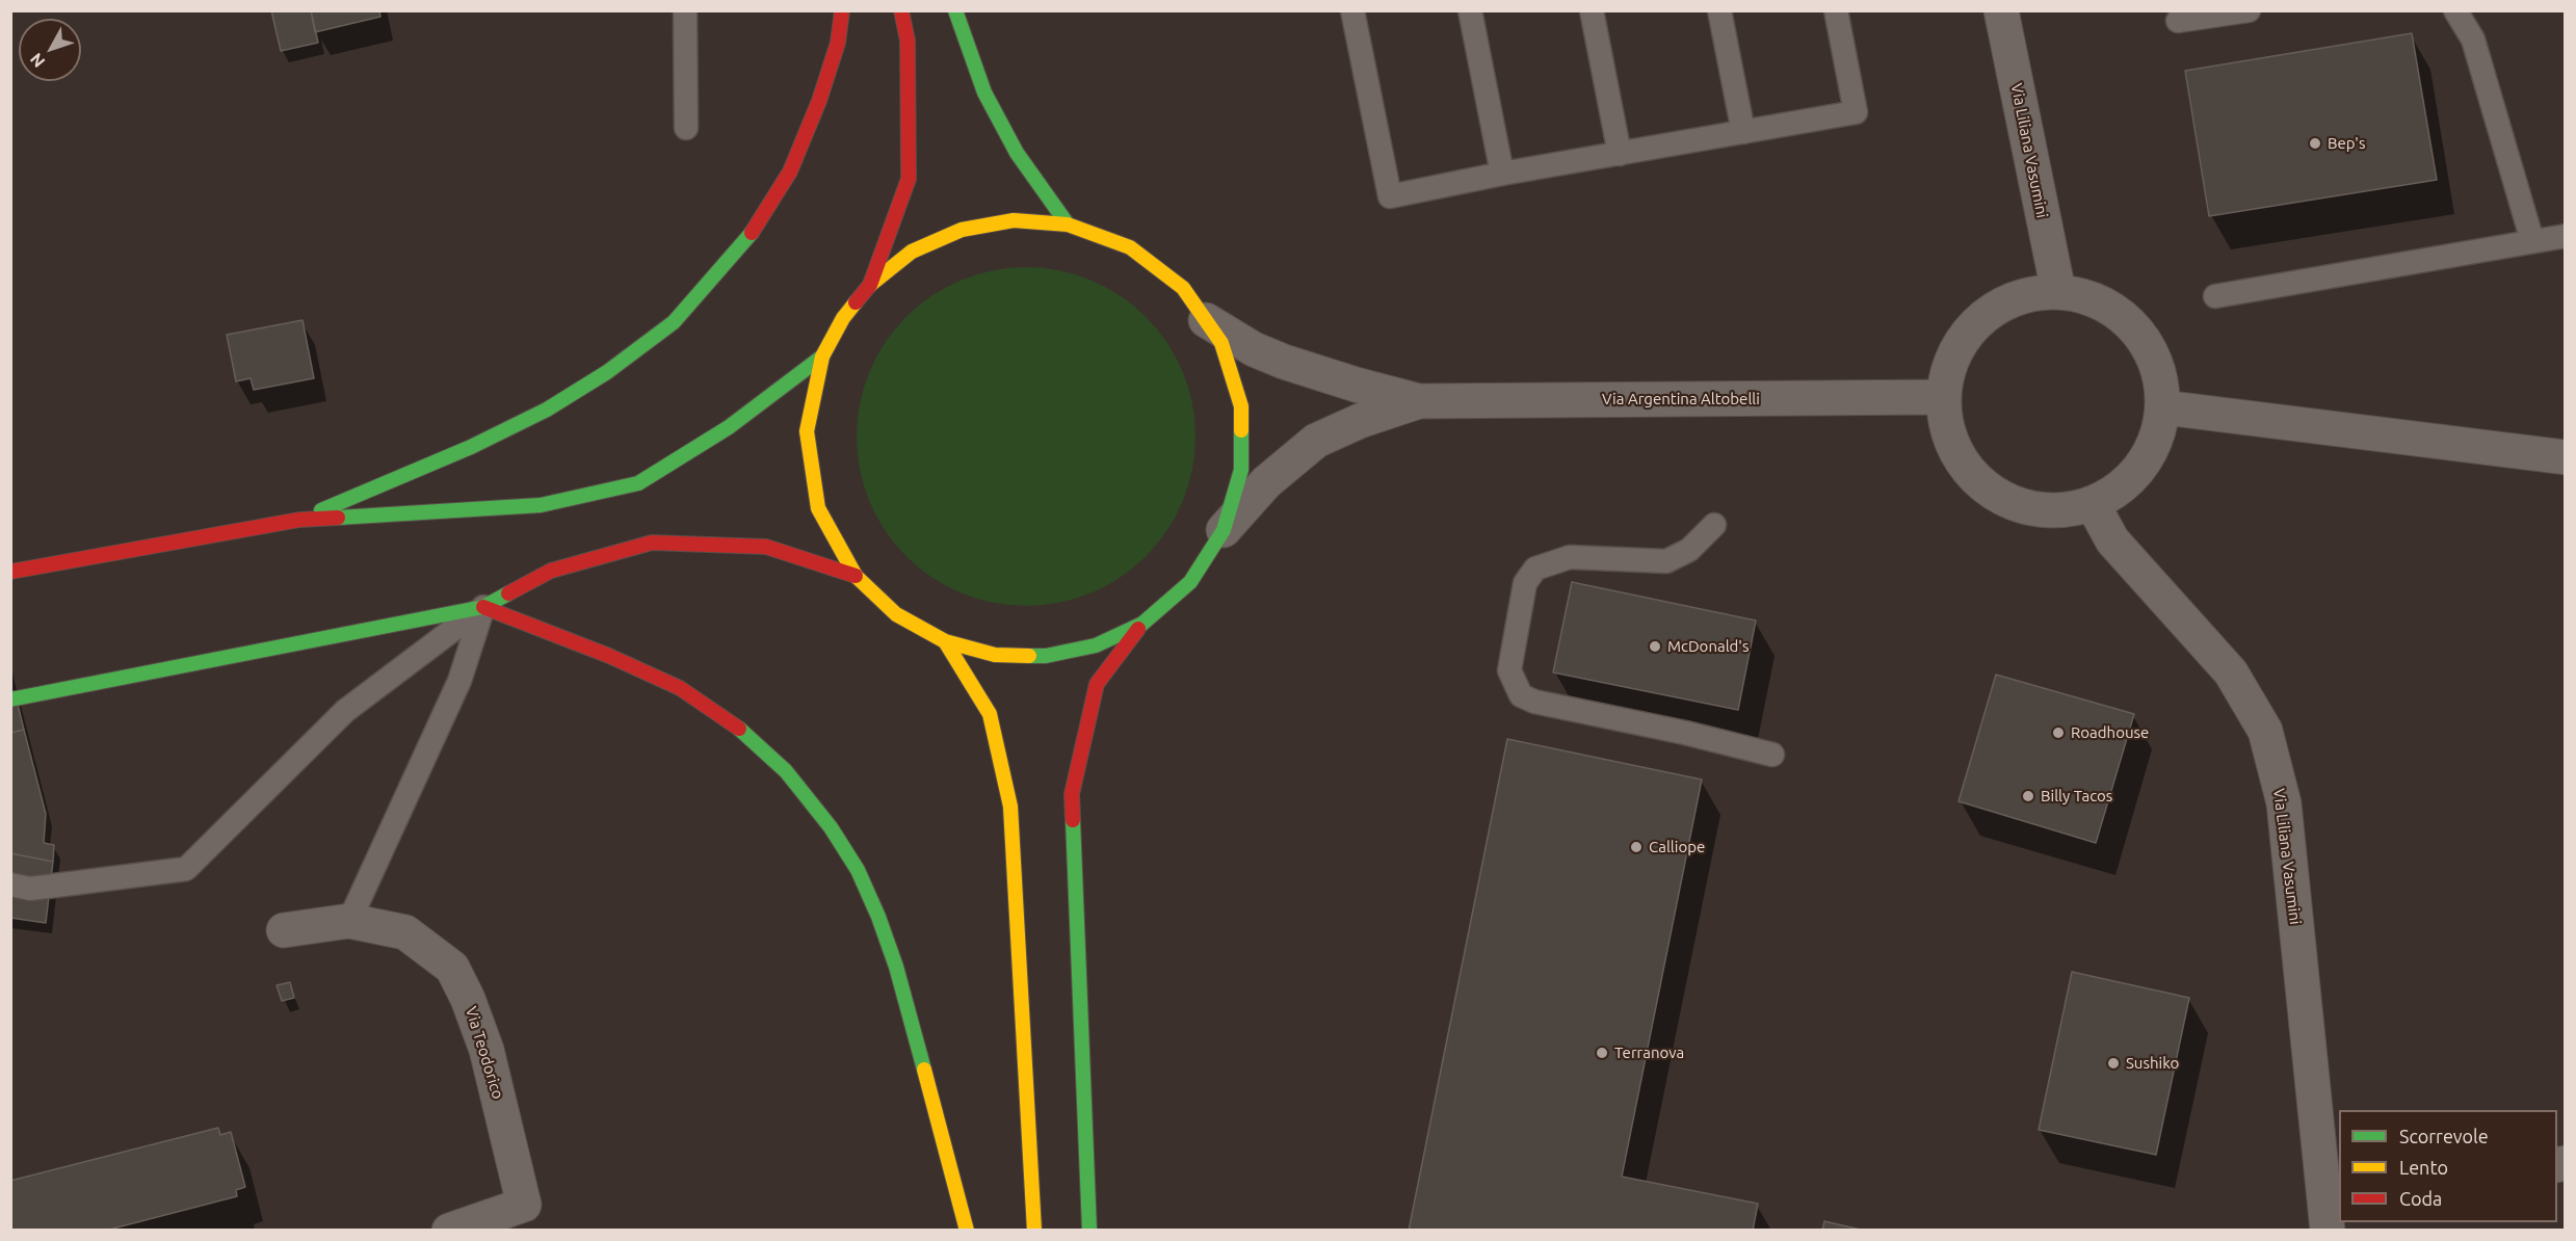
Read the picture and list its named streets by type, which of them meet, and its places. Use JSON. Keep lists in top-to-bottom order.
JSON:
{
  "streets": {
    "street": ["Via Liliana Vasumini", "Via Argentina Altobelli", "Via Teodorico"]
  },
  "crossings": [
    ["Via Liliana Vasumini", "Via Argentina Altobelli"]
  ],
  "places": [
    "Bep's",
    "McDonald's",
    "Roadhouse",
    "Billy Tacos",
    "Calliope",
    "Terranova",
    "Sushiko"
  ],
  "legend": ["Scorrevole", "Lento", "Coda"],
  "north": "bottom left"
}
